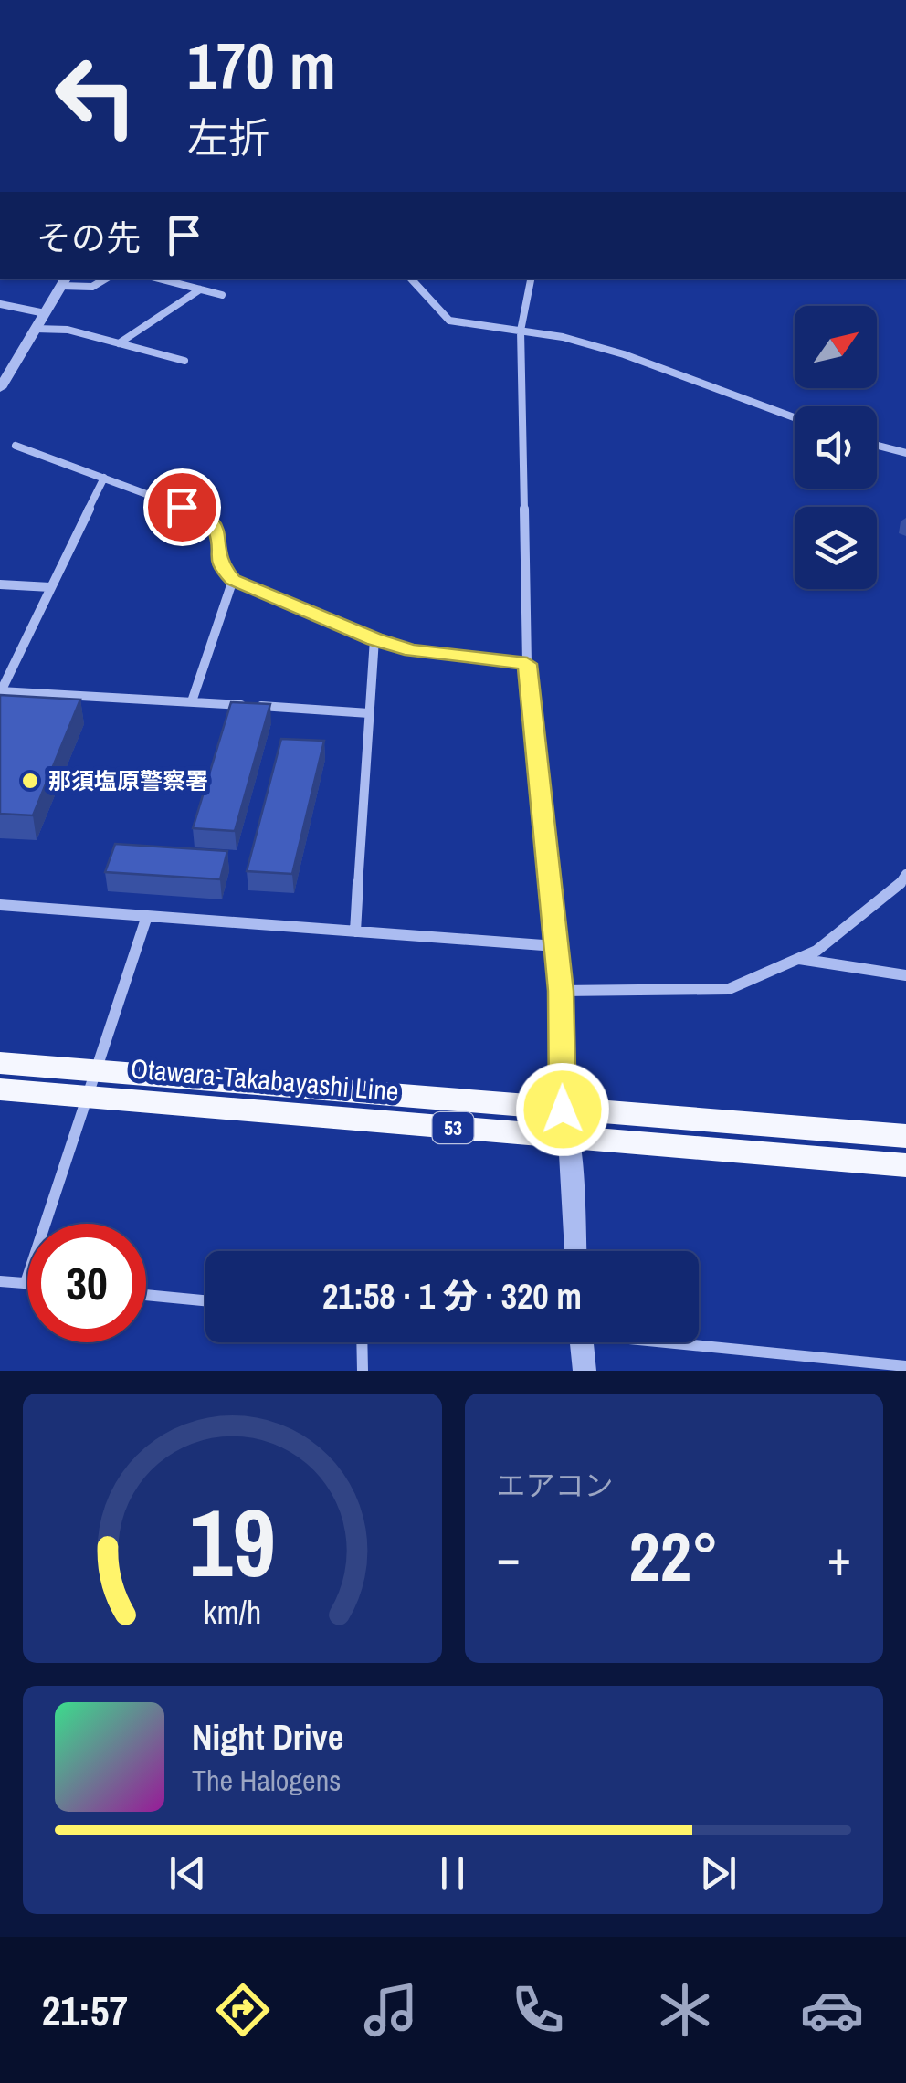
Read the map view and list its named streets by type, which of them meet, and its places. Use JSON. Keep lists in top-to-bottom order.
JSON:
{
  "streets": {
    "main road": ["Otawara-Takabayashi Line", "53"]
  },
  "places": ["那須塩原警察署"],
  "north": "top right",
  "page": {
    "turn": ["170 m", "左折"],
    "then": "その先",
    "limit": "30",
    "trip": "21:58 · 1 分 · 320 m",
    "tile": "エアコン",
    "heat": ["−", "22°", "+"],
    "song": ["Night Drive", "The Halogens"],
    "tabs": "21:57",
    "gauge": ["19", "km/h"]
  }
}
